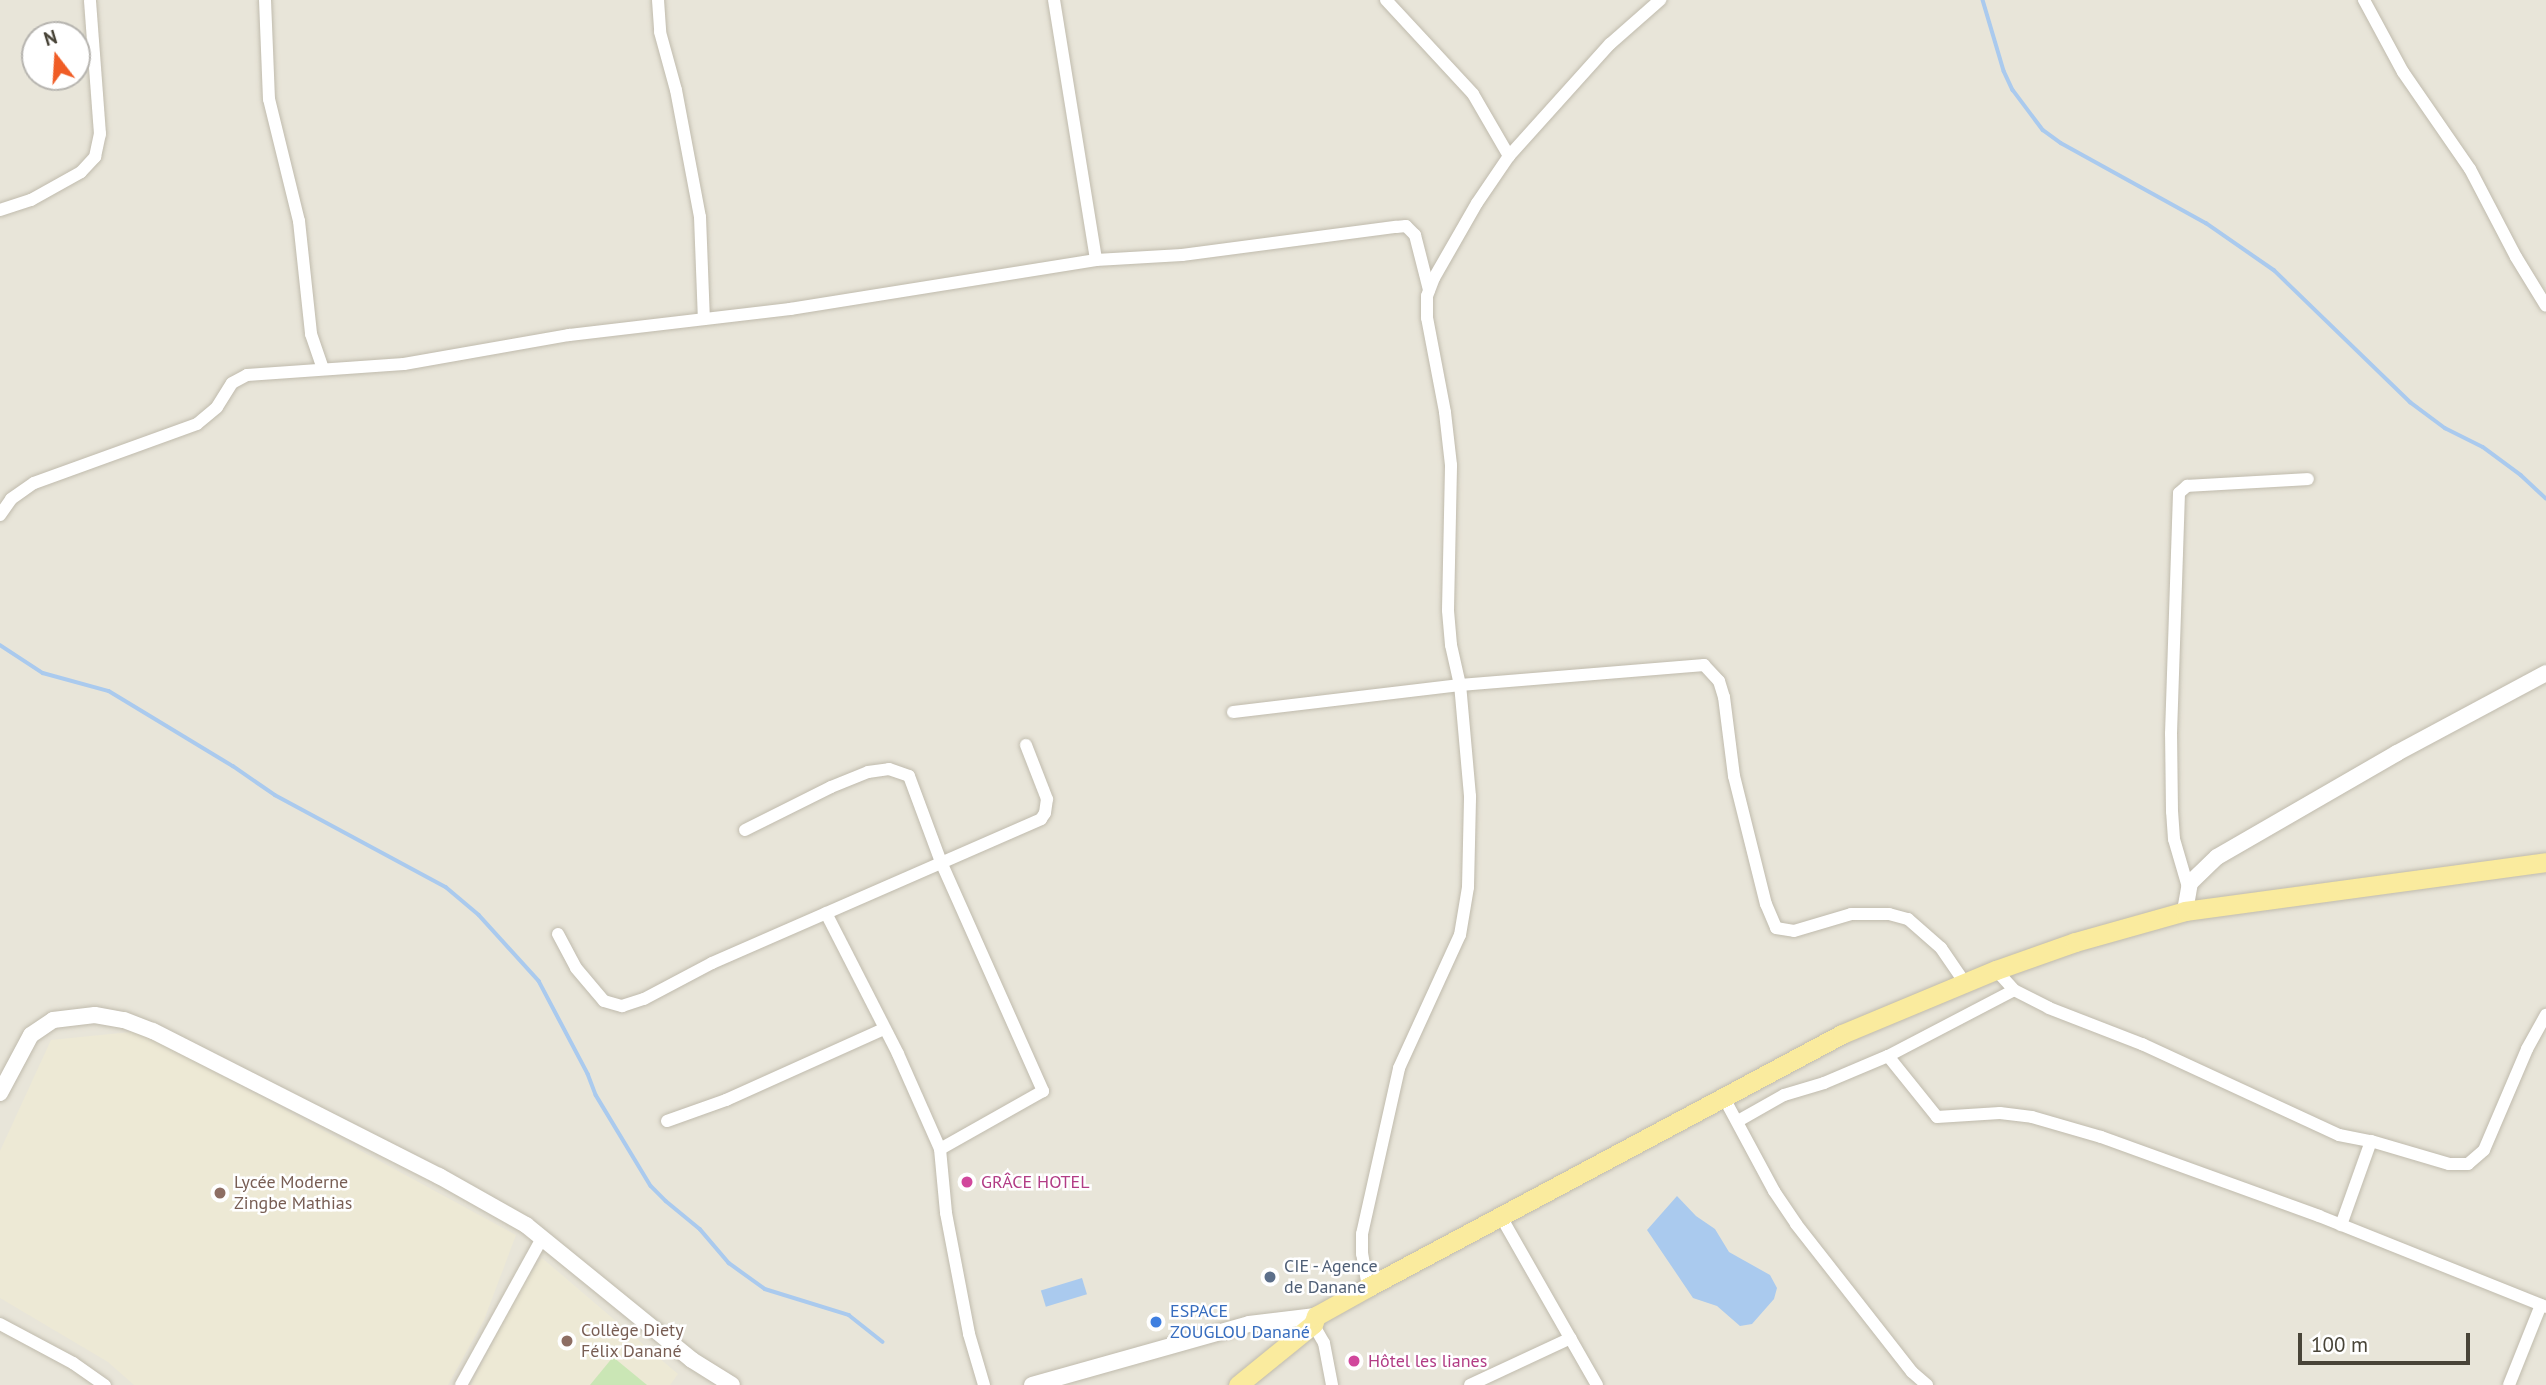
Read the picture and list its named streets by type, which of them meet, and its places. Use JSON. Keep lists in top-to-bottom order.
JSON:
{
  "places": [
    "GRÂCE HOTEL",
    "Lycée Moderne Zingbe Mathias",
    "CIE - Agence de Danane",
    "ESPACE ZOUGLOU Danané",
    "Collège Diety Félix Danané",
    "Hôtel les lianes"
  ],
  "scale_bar": "100 m",
  "north": "top"
}
